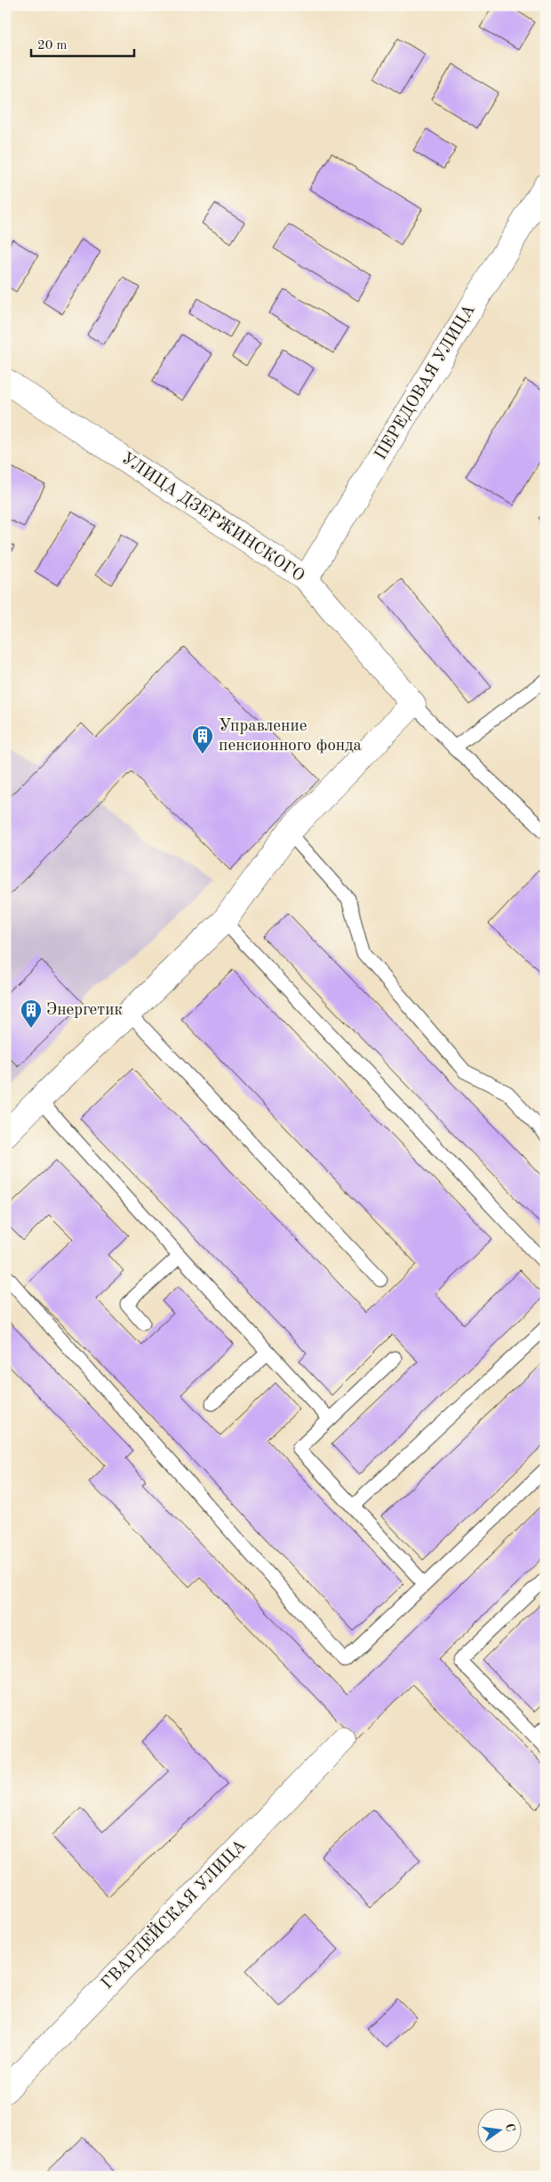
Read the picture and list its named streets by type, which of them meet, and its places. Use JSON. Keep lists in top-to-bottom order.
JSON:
{
  "streets": {
    "street": ["ПЕРЕДОВАЯ УЛИЦА", "УЛИЦА ДЗЕРЖИНСКОГО", "ГВАРДЕЙСКАЯ УЛИЦА"]
  },
  "crossings": [
    ["ПЕРЕДОВАЯ УЛИЦА", "УЛИЦА ДЗЕРЖИНСКОГО"]
  ],
  "places": {
    "building": ["Управление пенсионного фонда", "Энергетик"]
  },
  "scale_bar": "20 m",
  "north": "right"
}
